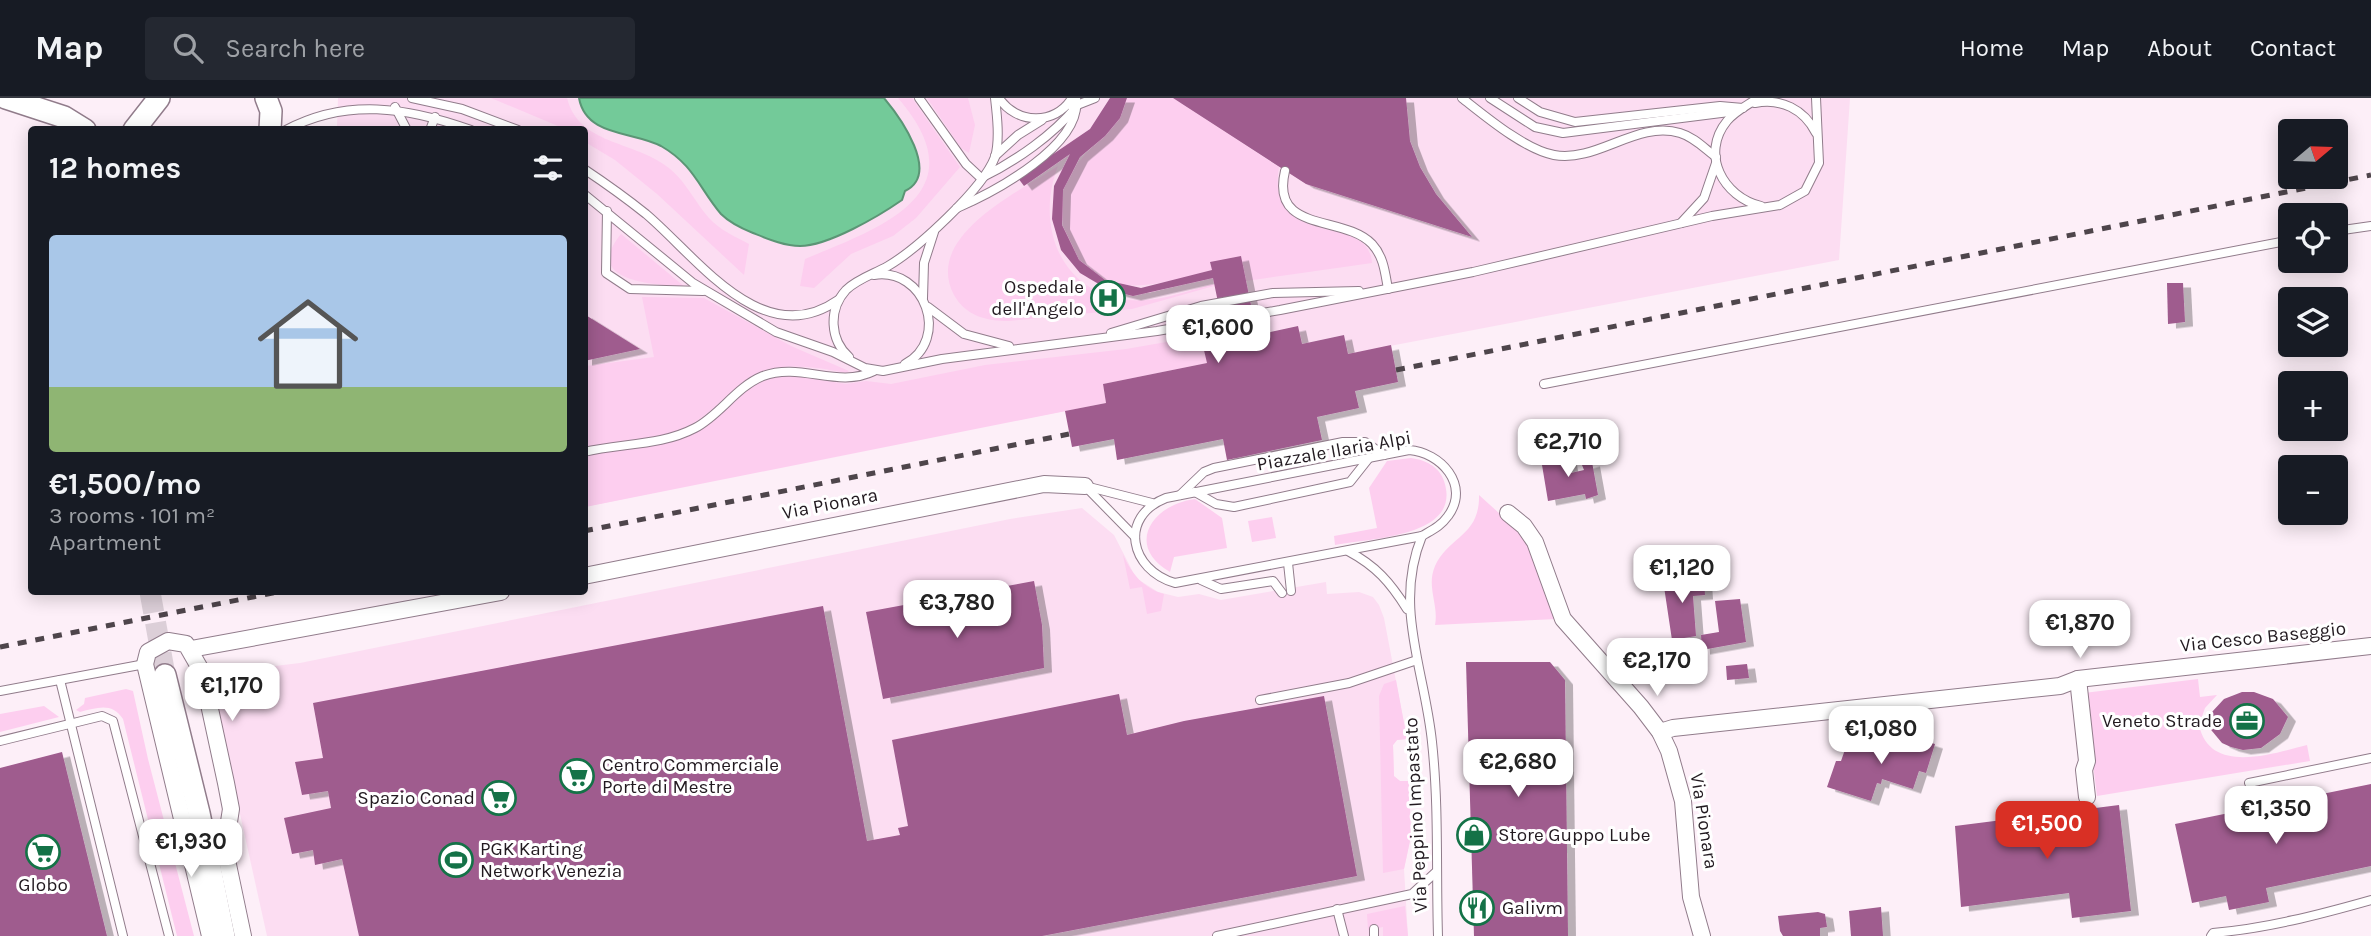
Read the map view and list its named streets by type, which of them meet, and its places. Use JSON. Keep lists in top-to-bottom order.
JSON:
{
  "streets": {
    "street": ["Via Pionara", "Via Cesco Baseggio"],
    "lane": ["Piazzale Ilaria Alpi", "Via Peppino Impastato"]
  },
  "crossings": [
    ["Piazzale Ilaria Alpi", "Via Pionara"],
    ["Piazzale Ilaria Alpi", "Via Peppino Impastato"],
    ["Via Pionara", "Via Cesco Baseggio"]
  ],
  "places": {
    "hospital": ["Ospedale dell'Angelo"],
    "office": ["Veneto Strade"],
    "supermarket": ["Centro Commerciale Porte di Mestre", "Spazio Conad", "Globo"],
    "shop": ["Store Guppo Lube"],
    "sports": ["PGK Karting Network Venezia"],
    "restaurant": ["Galivm"]
  },
  "north": "right",
  "page": {
    "header": "Map",
    "search": "Search here",
    "nav": [
      "Home",
      "Map",
      "About",
      "Contact"
    ],
    "map_buttons": ["+", "−"],
    "heading": "12 homes",
    "list": [
      {
        "name": "€1,500/mo",
        "note": "3 rooms · 101 m² · Apartment"
      }
    ],
    "price": [
      "€1,600",
      "€2,710",
      "€1,120",
      "€3,780",
      "€1,870",
      "€2,170",
      "€1,170",
      "€1,080",
      "€2,680",
      "€1,350",
      "€1,500",
      "€1,930"
    ]
  }
}
